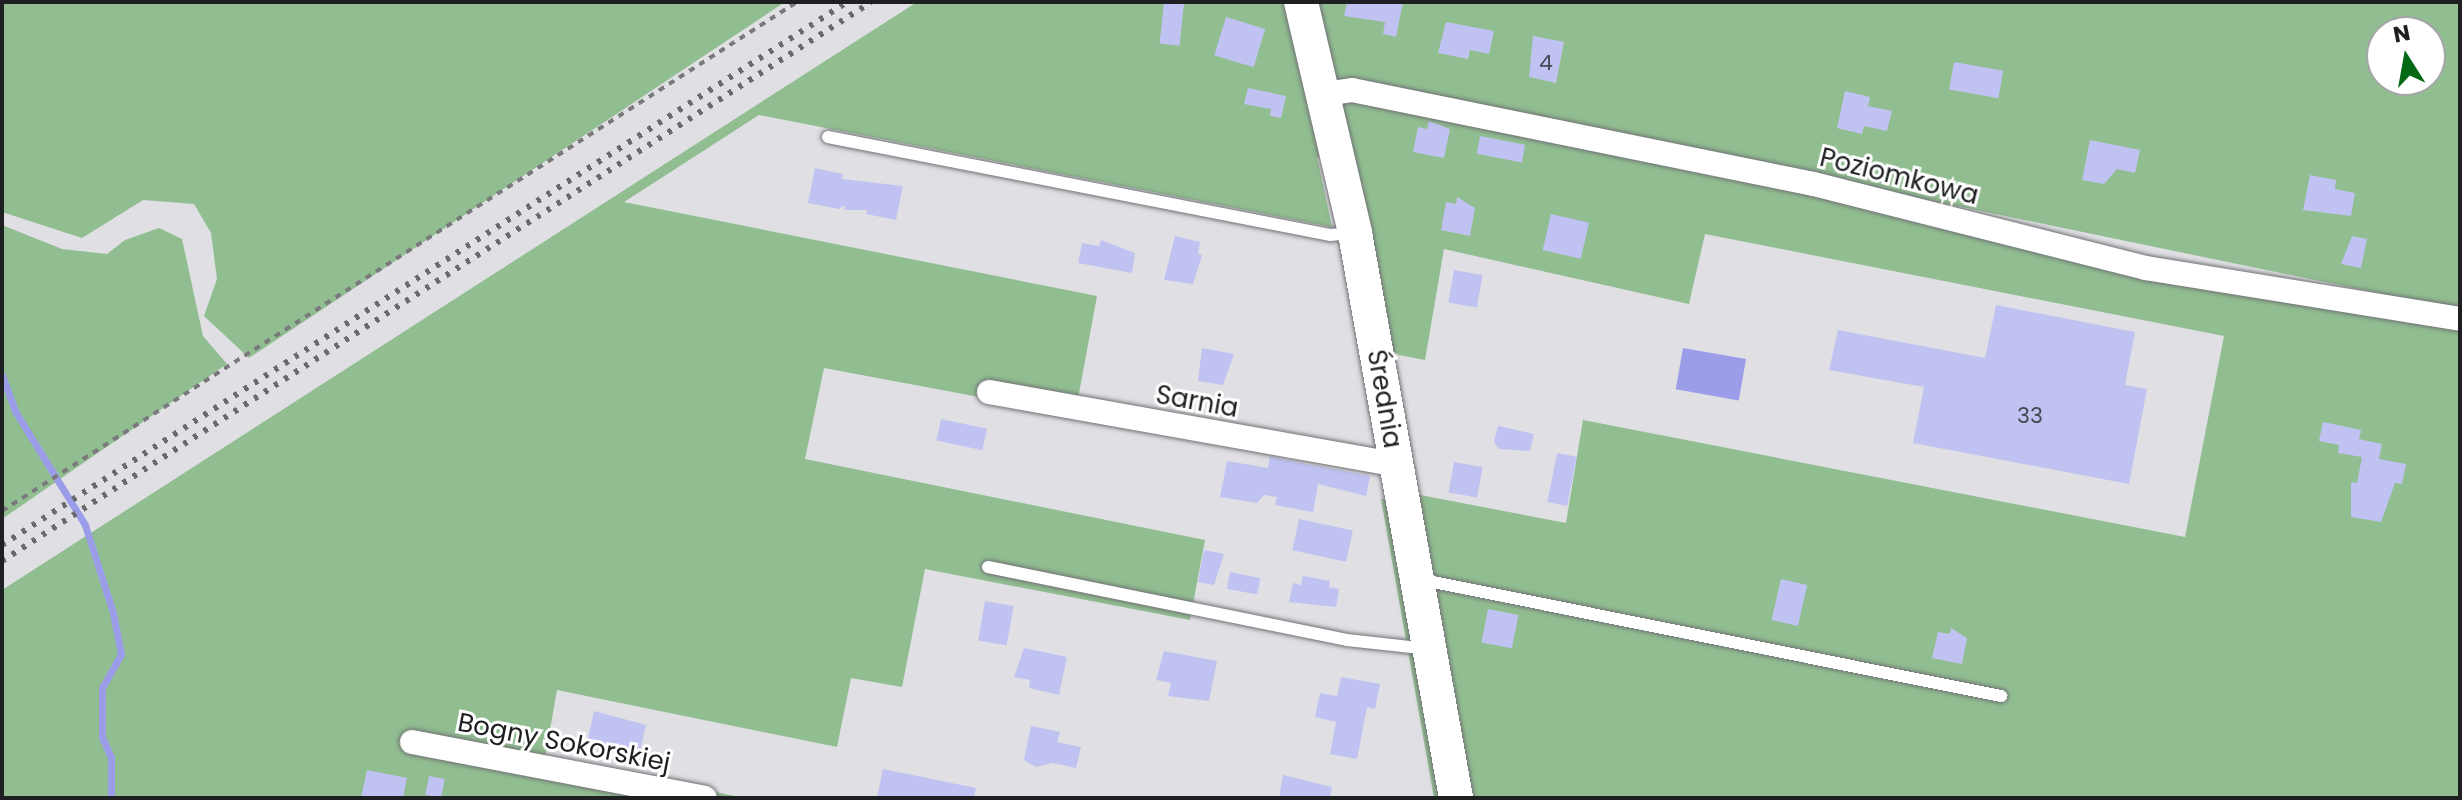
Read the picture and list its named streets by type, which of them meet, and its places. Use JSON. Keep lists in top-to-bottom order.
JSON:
{
  "streets": {
    "street": [
      "Poziomkowa",
      "Średnia",
      "Sarnia",
      "Bogny Sokorskiej"
    ]
  },
  "crossings": [
    ["Poziomkowa", "Średnia"],
    ["Średnia", "Sarnia"]
  ],
  "house_numbers": ["4", "33"],
  "north": "top"
}
